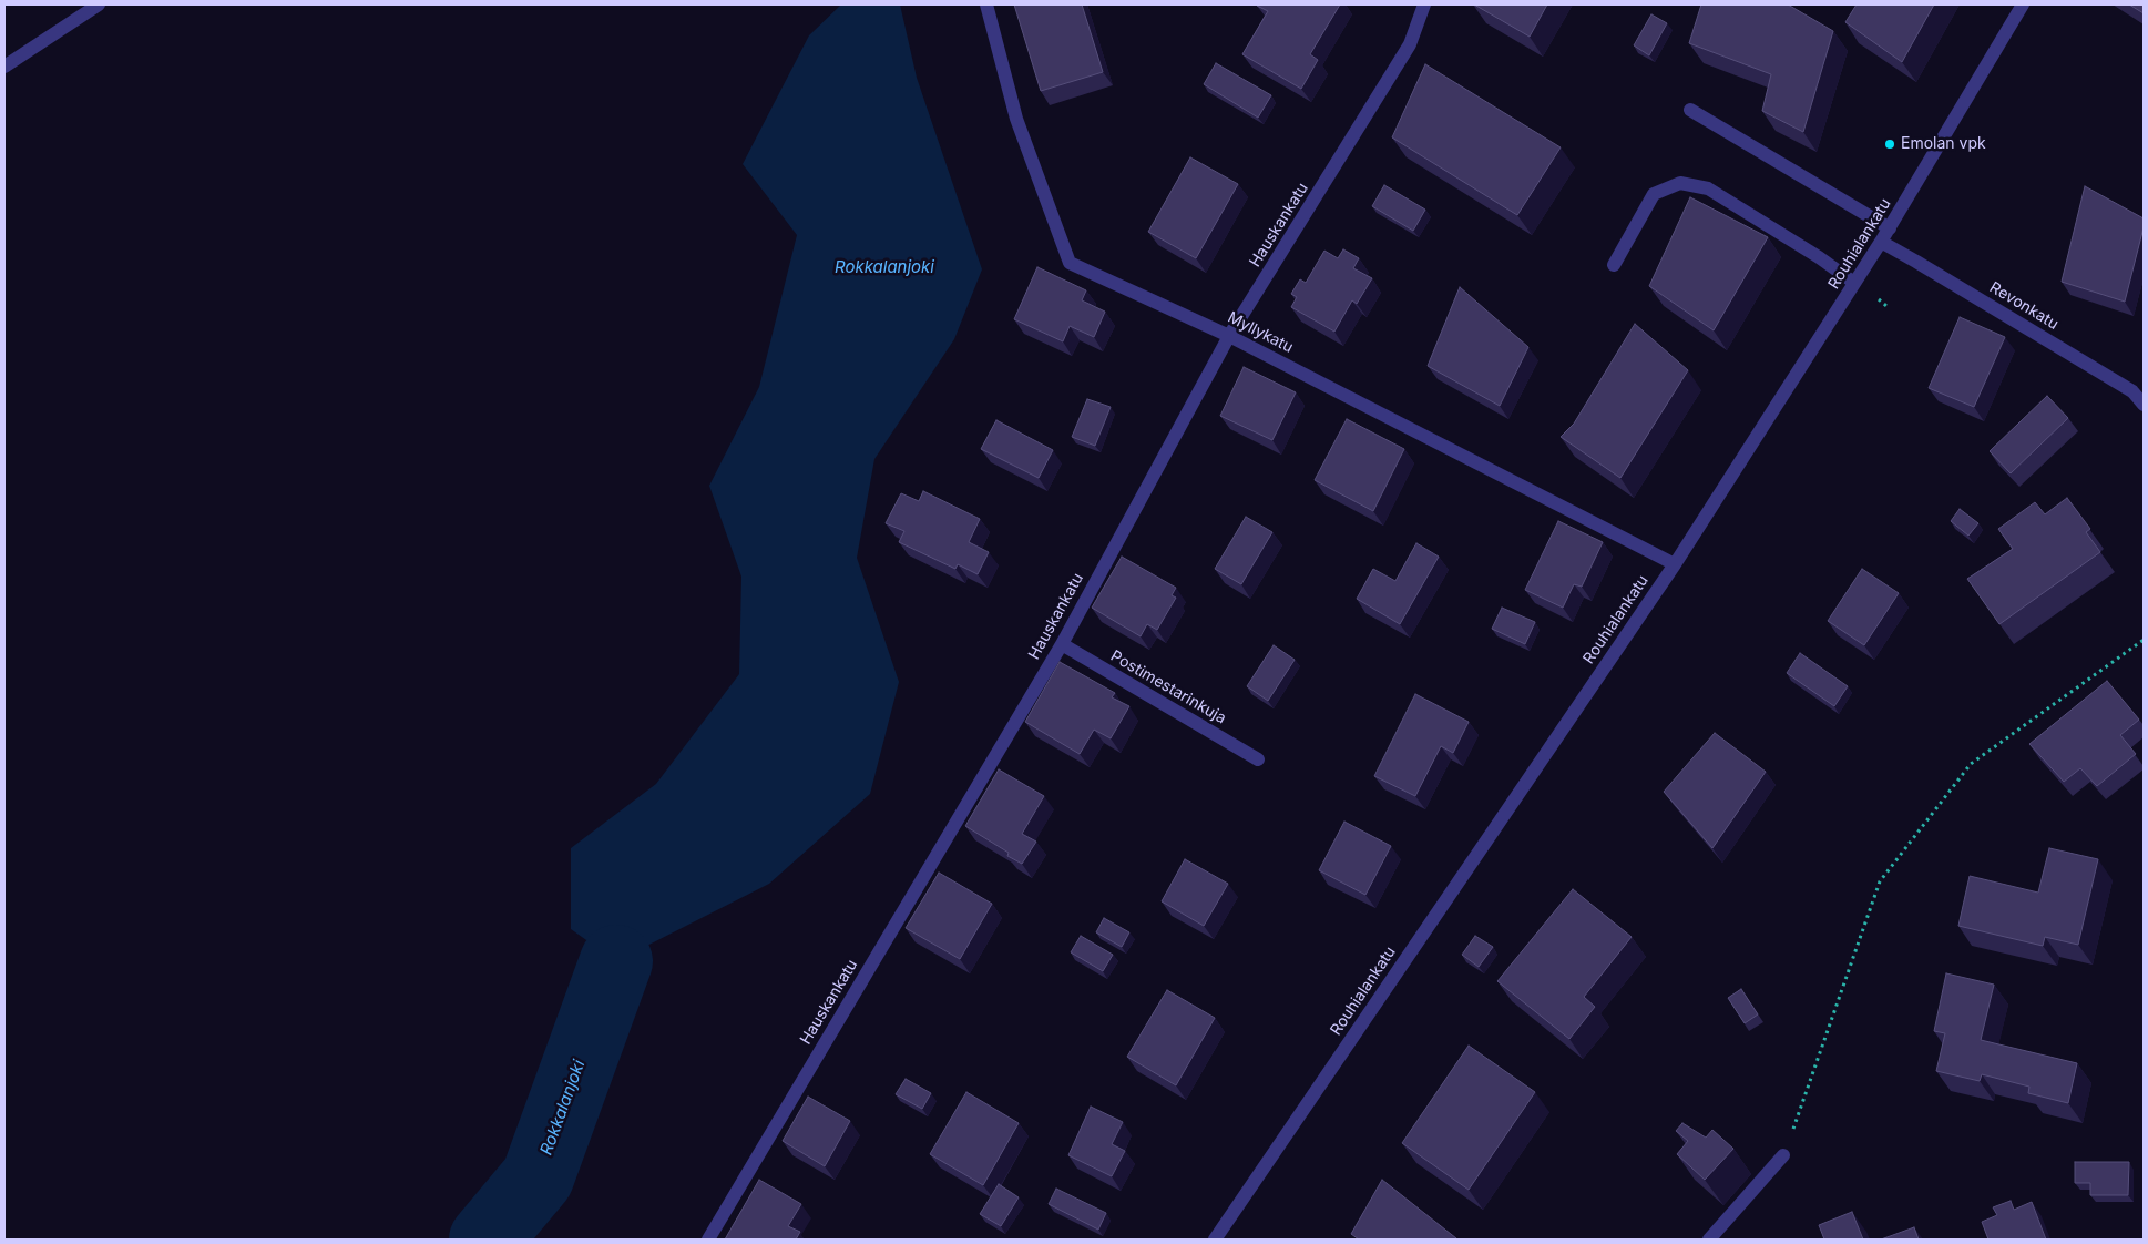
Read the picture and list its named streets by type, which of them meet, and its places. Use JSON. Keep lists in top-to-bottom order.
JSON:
{
  "streets": {
    "street": [
      "Hauskankatu",
      "Rouhialankatu",
      "Revonkatu",
      "Myllykatu",
      "Postimestarinkuja"
    ]
  },
  "crossings": [
    ["Hauskankatu", "Myllykatu"],
    ["Hauskankatu", "Postimestarinkuja"],
    ["Rouhialankatu", "Revonkatu"],
    ["Rouhialankatu", "Myllykatu"]
  ],
  "water": ["Rokkalanjoki"],
  "places": ["Emolan vpk"]
}
